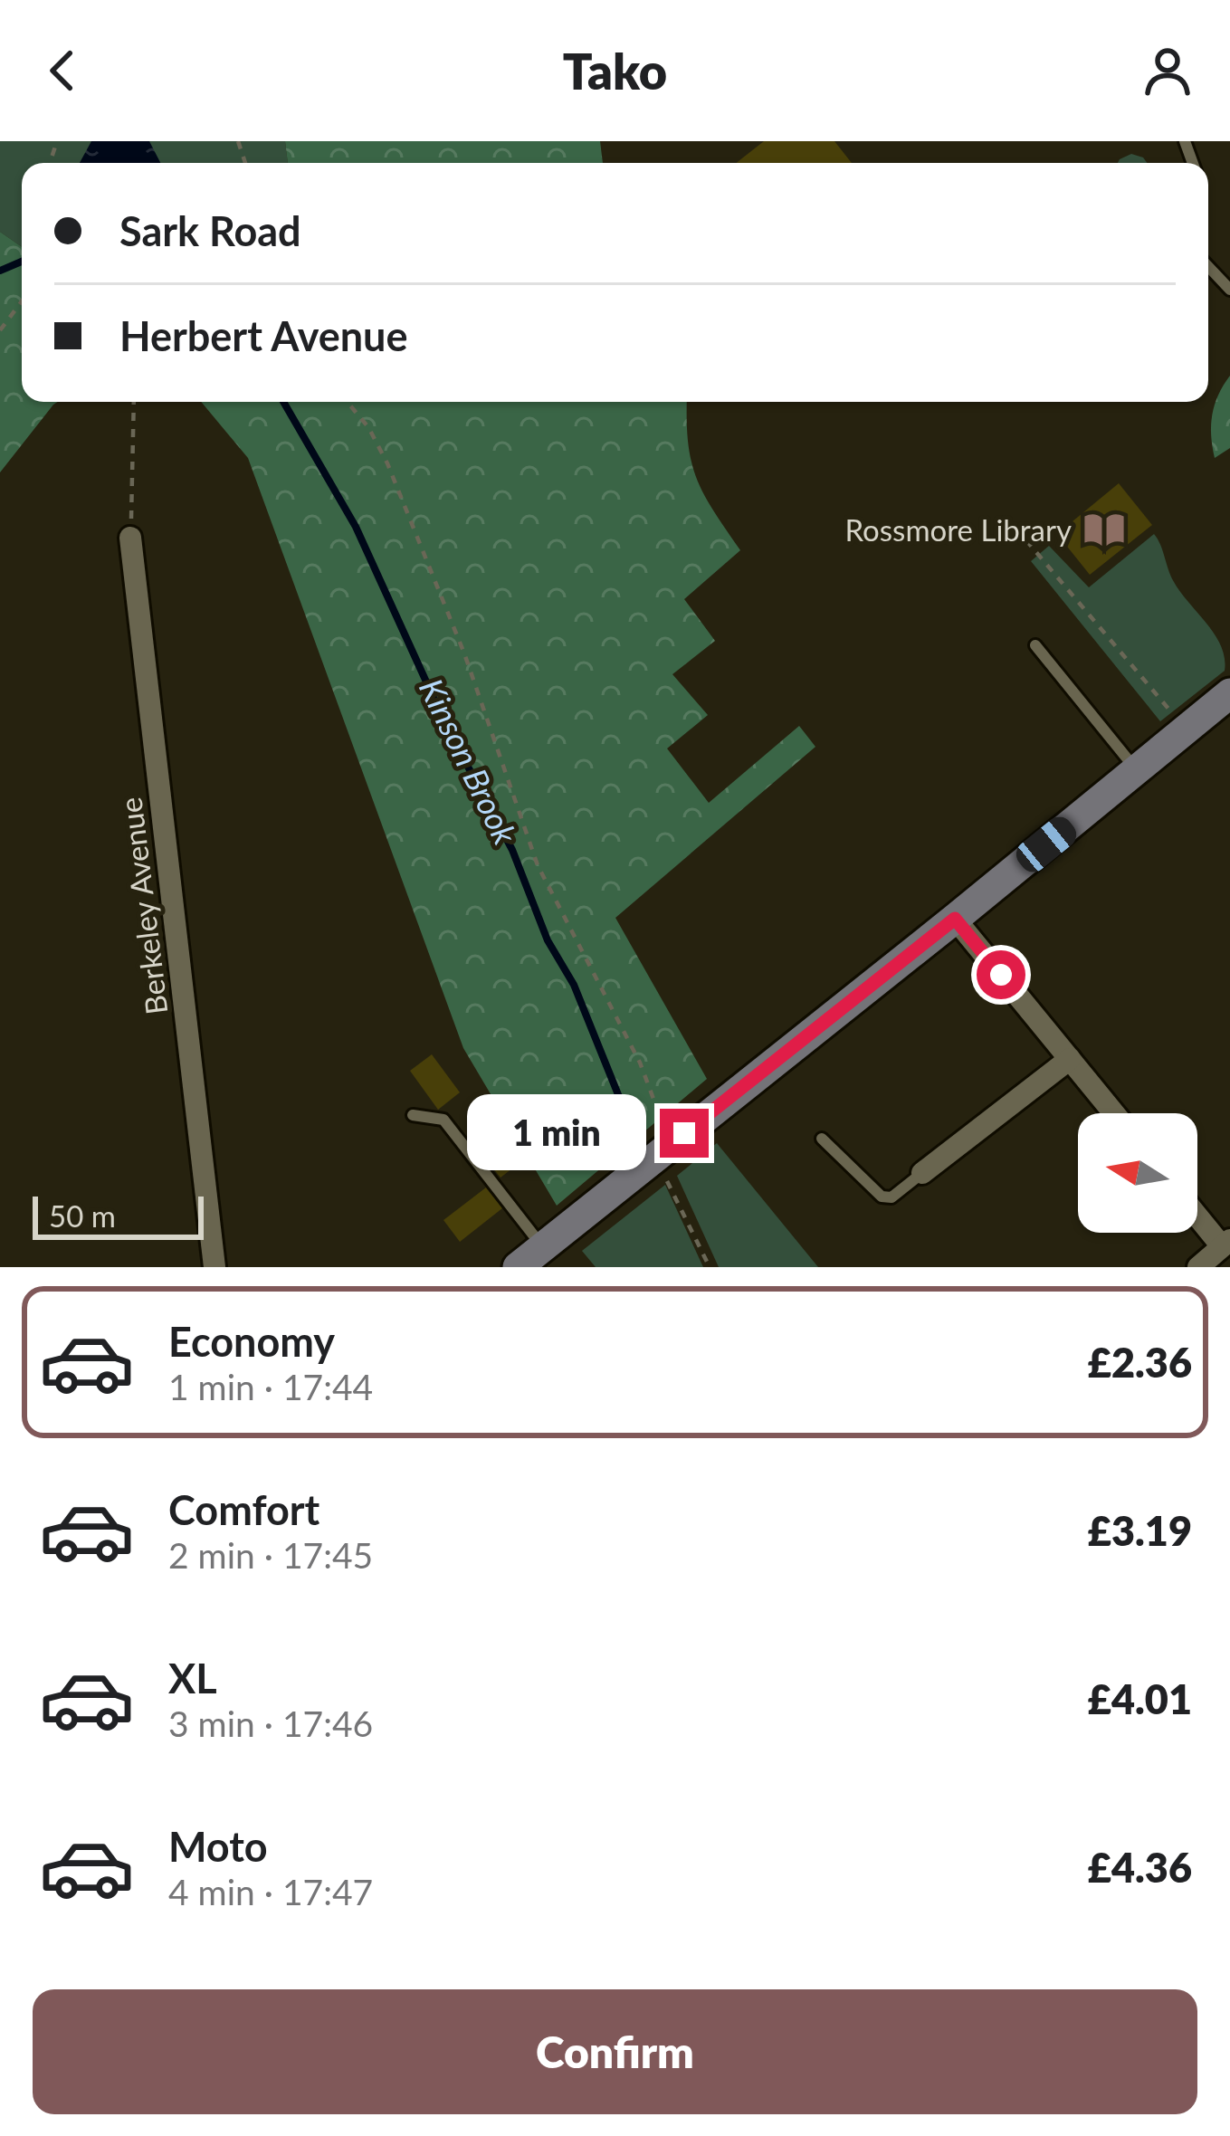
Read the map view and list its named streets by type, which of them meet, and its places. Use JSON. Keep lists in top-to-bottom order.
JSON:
{
  "streets": {
    "street": ["Berkeley Avenue"]
  },
  "water": ["Kinson Brook"],
  "places": {
    "library": ["Rossmore Library"]
  },
  "scale_bar": "50 m",
  "north": "left",
  "page": {
    "header": "Tako",
    "banner": ["Sark Road", "Herbert Avenue"],
    "bubble": "1 min",
    "scale": "50 m",
    "list": [
      {
        "name": "Economy",
        "note": "1 min · 17:44",
        "value": "£2.36"
      },
      {
        "name": "Comfort",
        "note": "2 min · 17:45",
        "value": "£3.19"
      },
      {
        "name": "XL",
        "note": "3 min · 17:46",
        "value": "£4.01"
      },
      {
        "name": "Moto",
        "note": "4 min · 17:47",
        "value": "£4.36"
      }
    ],
    "buttons": "Confirm"
  }
}
